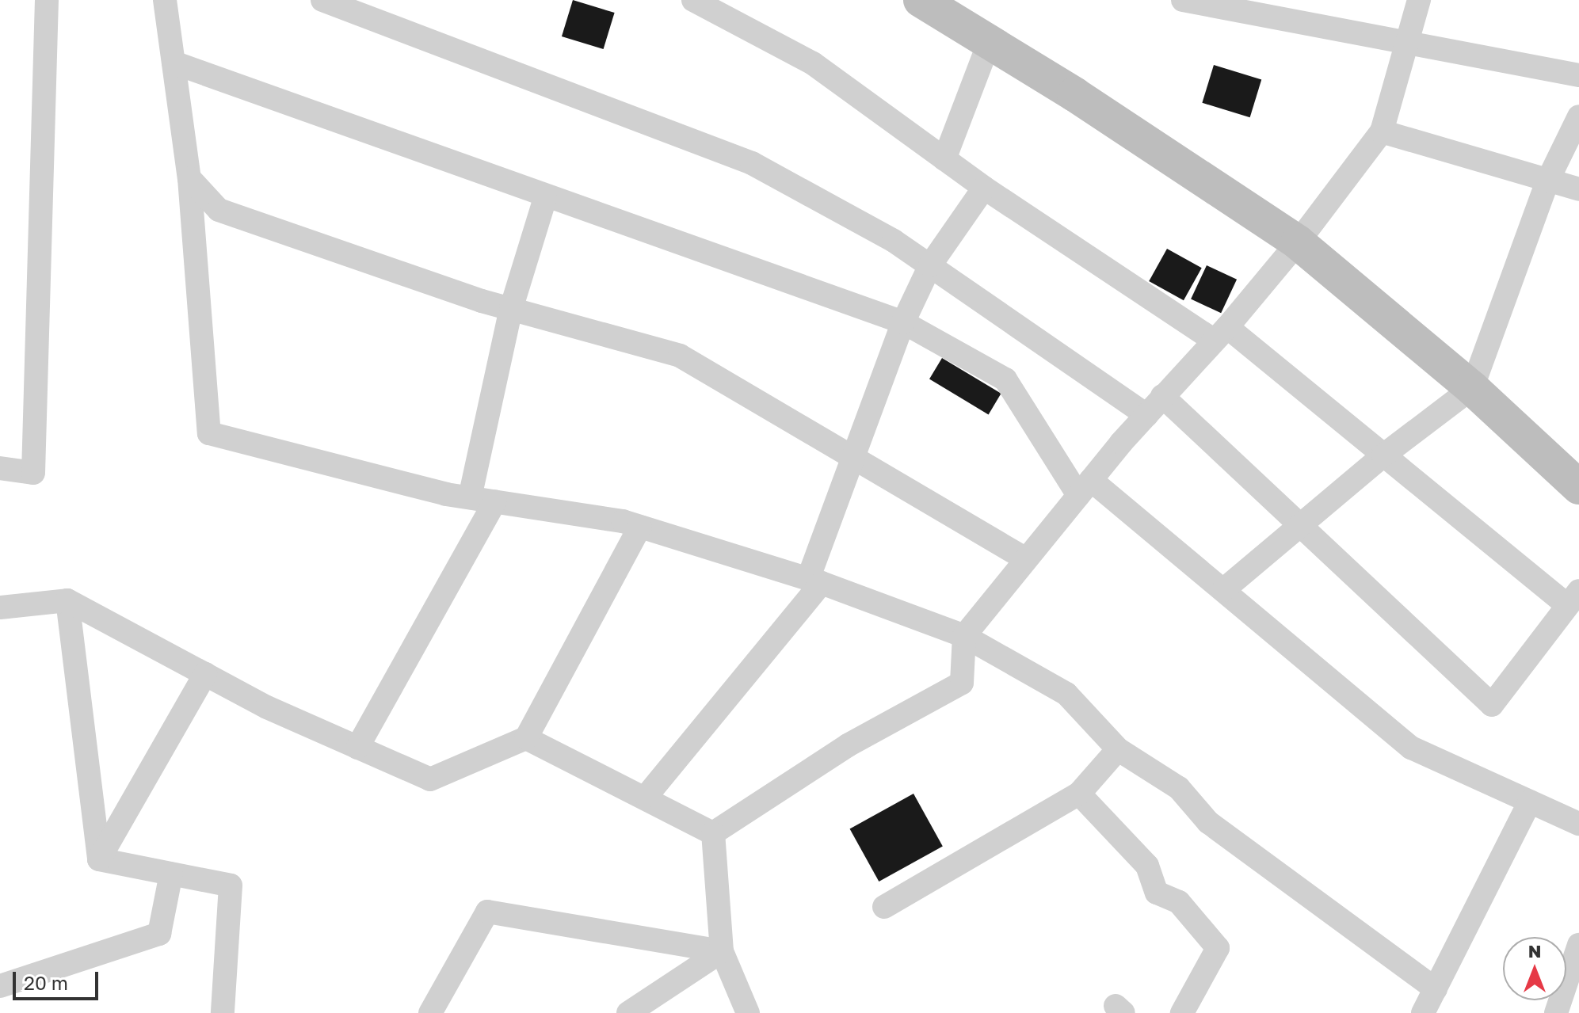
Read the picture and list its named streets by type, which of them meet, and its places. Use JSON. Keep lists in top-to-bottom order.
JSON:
{
  "scale_bar": "20 m",
  "north": "top"
}
